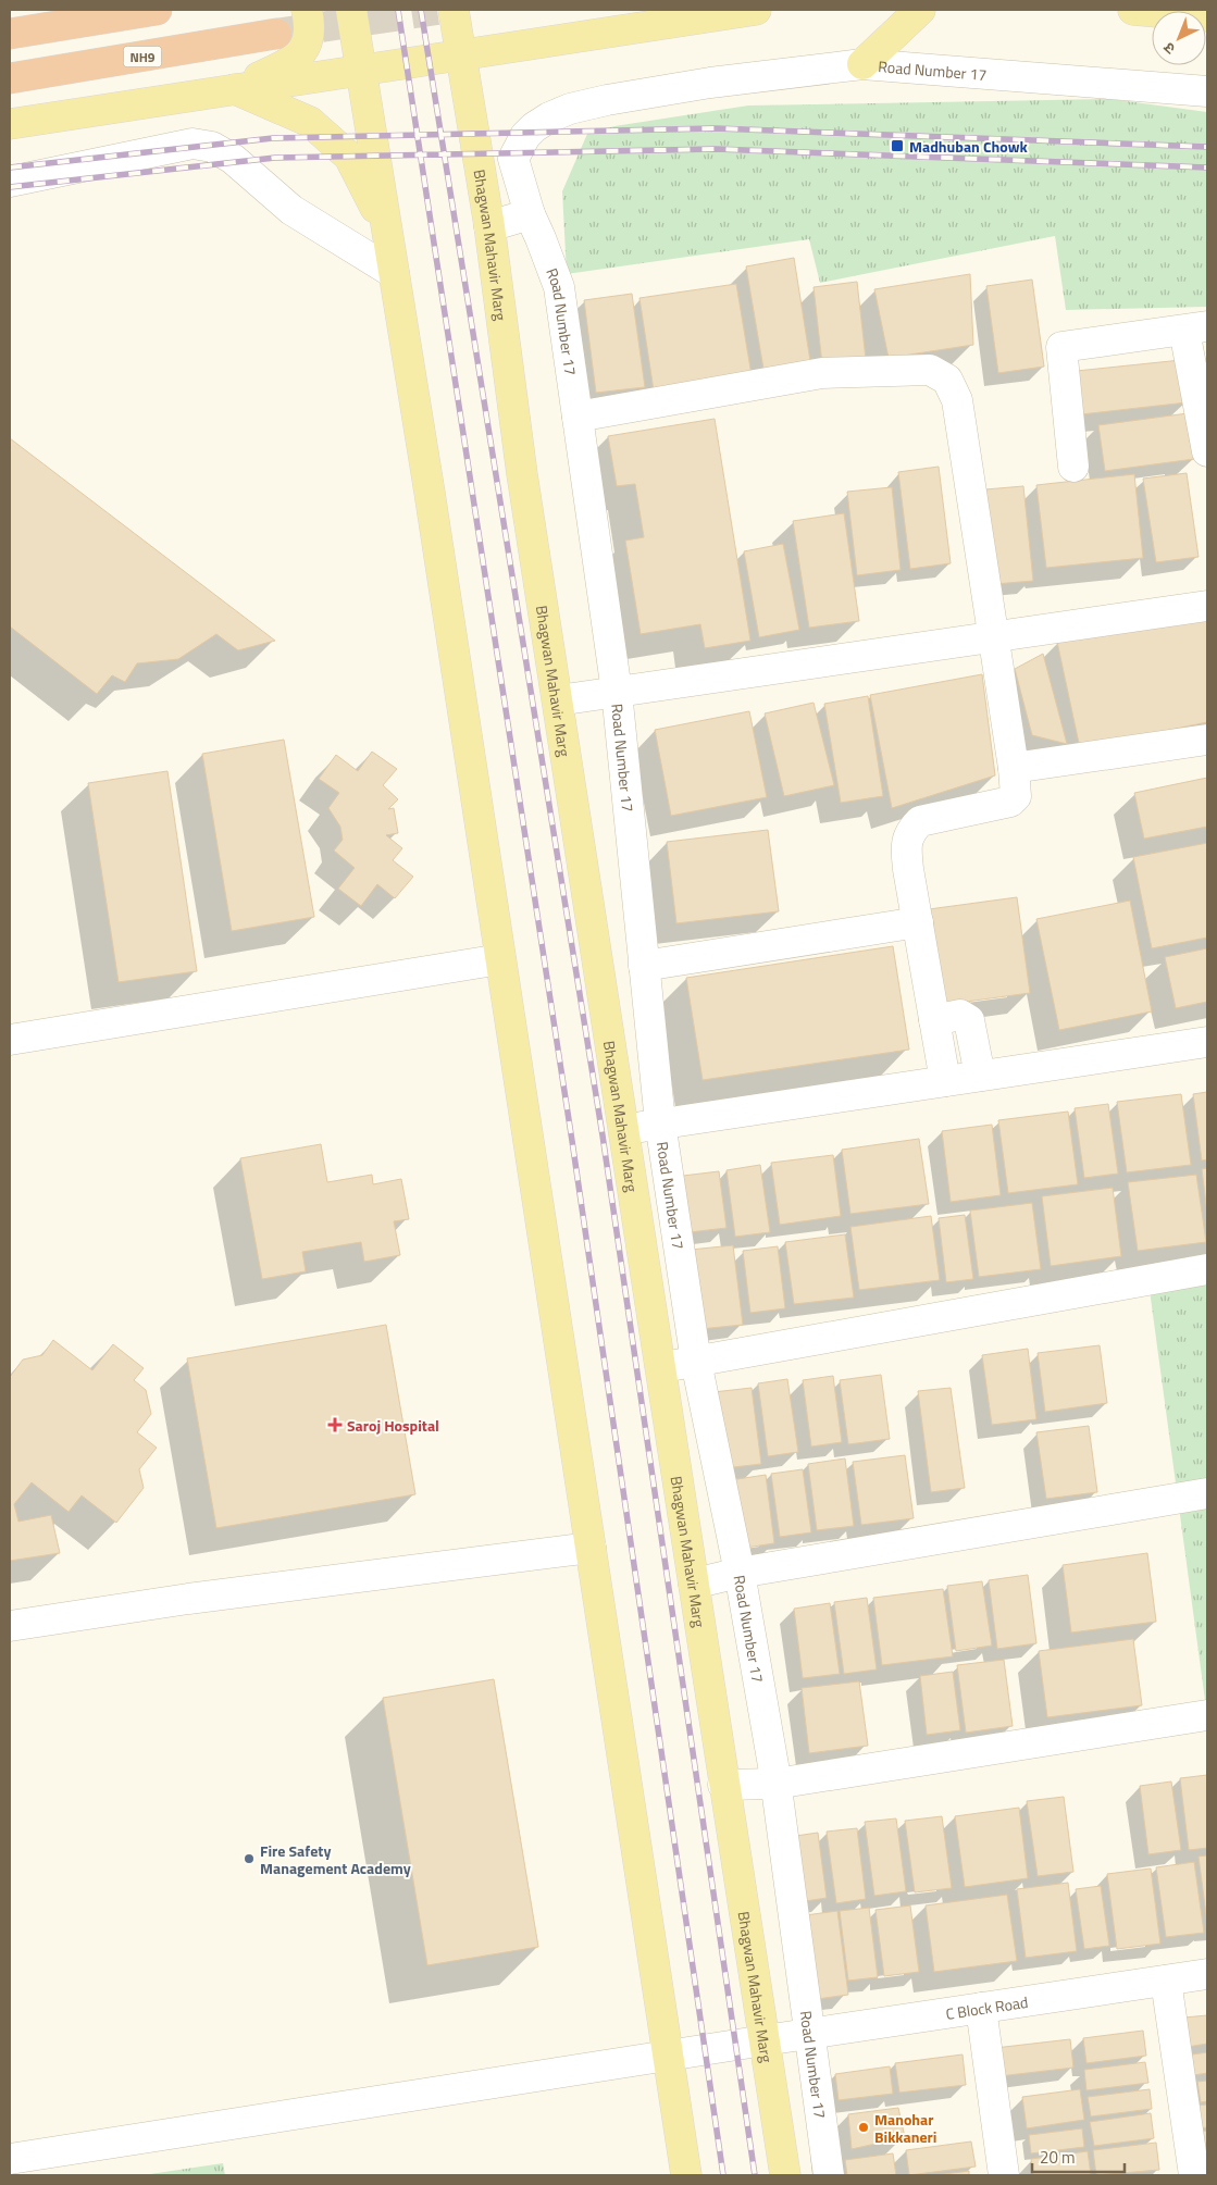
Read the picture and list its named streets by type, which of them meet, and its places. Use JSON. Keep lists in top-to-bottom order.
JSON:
{
  "streets": {
    "highway": ["NH9"],
    "main road": ["Bhagwan Mahavir Marg"],
    "street": ["Road Number 17", "C Block Road"]
  },
  "crossings": [
    ["Road Number 17", "C Block Road"],
    ["Bhagwan Mahavir Marg", "C Block Road"]
  ],
  "places": {
    "transit": ["Madhuban Chowk"],
    "health": ["Saroj Hospital"],
    "other": ["Fire Safety Management Academy", "Manohar Bikkaneri"]
  },
  "scale_bar": "20 m",
  "north": "bottom left"
}
